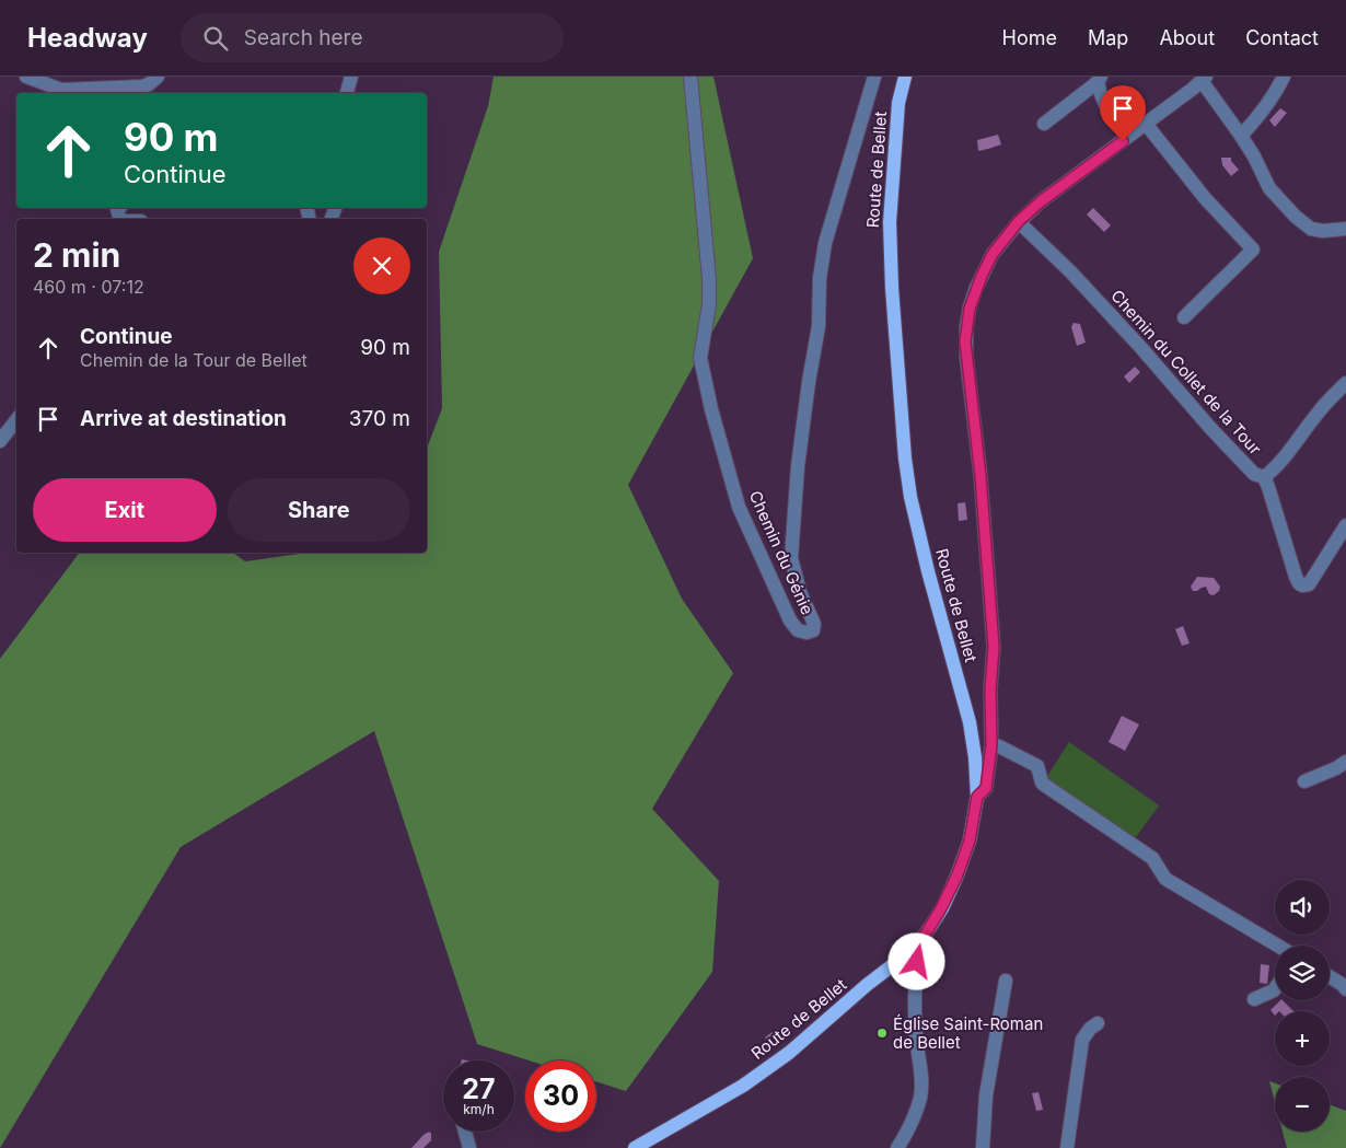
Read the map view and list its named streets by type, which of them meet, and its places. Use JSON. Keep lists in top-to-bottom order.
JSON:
{
  "streets": {
    "main road": ["Route de Bellet"],
    "street": ["Chemin du Collet de la Tour", "Chemin du Génie"]
  },
  "places": ["Église Saint-Roman de Bellet"],
  "page": {
    "header": "Headway",
    "search": "Search here",
    "nav": [
      "Home",
      "Map",
      "About",
      "Contact"
    ],
    "turn": ["90 m", "Continue"],
    "heading": ["2 min", "460 m · 07:12"],
    "list": [
      {
        "name": "Continue",
        "note": "Chemin de la Tour de Bellet",
        "value": "90 m"
      },
      {
        "name": "Arrive at destination",
        "value": "370 m"
      }
    ],
    "buttons": ["Exit", "Share"],
    "map_buttons": ["+", "−"],
    "speed": "27 km/h",
    "limit": "30"
  }
}
